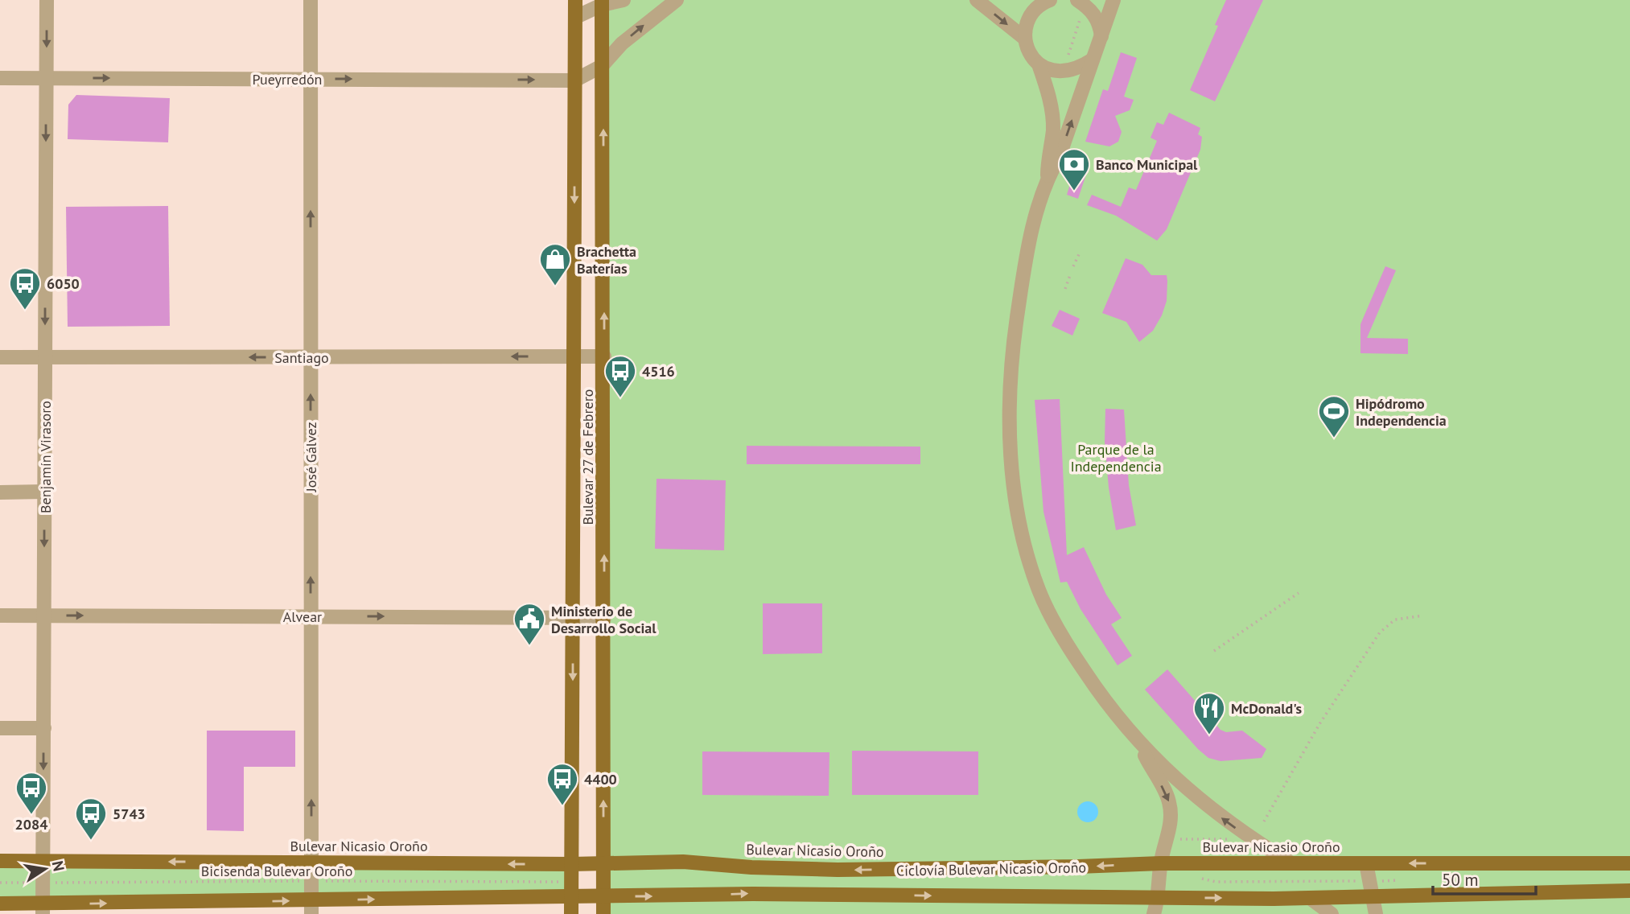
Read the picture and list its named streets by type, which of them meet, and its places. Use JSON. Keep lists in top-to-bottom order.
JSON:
{
  "streets": {
    "main road": ["Bulevar 27 de Febrero", "Bulevar Nicasio Oroño"],
    "street": [
      "Pueyrredón",
      "Santiago",
      "Benjamín Virasoro",
      "José Gálvez",
      "Alvear"
    ],
    "path": ["Bicisenda Bulevar Oroño"]
  },
  "crossings": [
    ["Pueyrredón", "Benjamín Virasoro"],
    ["Pueyrredón", "José Gálvez"],
    ["Pueyrredón", "Bulevar 27 de Febrero"],
    ["Santiago", "Benjamín Virasoro"],
    ["Santiago", "José Gálvez"],
    ["Santiago", "Bulevar 27 de Febrero"],
    ["Benjamín Virasoro", "Alvear"],
    ["Benjamín Virasoro", "Bulevar Nicasio Oroño"],
    ["Benjamín Virasoro", "Bicisenda Bulevar Oroño"],
    ["José Gálvez", "Alvear"],
    ["José Gálvez", "Bulevar Nicasio Oroño"],
    ["José Gálvez", "Bicisenda Bulevar Oroño"],
    ["Bulevar 27 de Febrero", "Alvear"],
    ["Bulevar 27 de Febrero", "Bulevar Nicasio Oroño"]
  ],
  "one_way": [
    "Pueyrredón",
    "Santiago",
    "Benjamín Virasoro",
    "José Gálvez",
    "Alvear"
  ],
  "parks": ["Parque de la Independencia"],
  "places": {
    "bank": ["Banco Municipal"],
    "shop": ["Brachetta Baterías"],
    "bus stop": [
      "6050",
      "4516",
      "4400",
      "2084",
      "5743"
    ],
    "sports": ["Hipódromo Independencia"],
    "public building": ["Ministerio de Desarrollo Social"],
    "restaurant": ["McDonald's"]
  },
  "scale_bar": "50 m",
  "north": "right"
}
